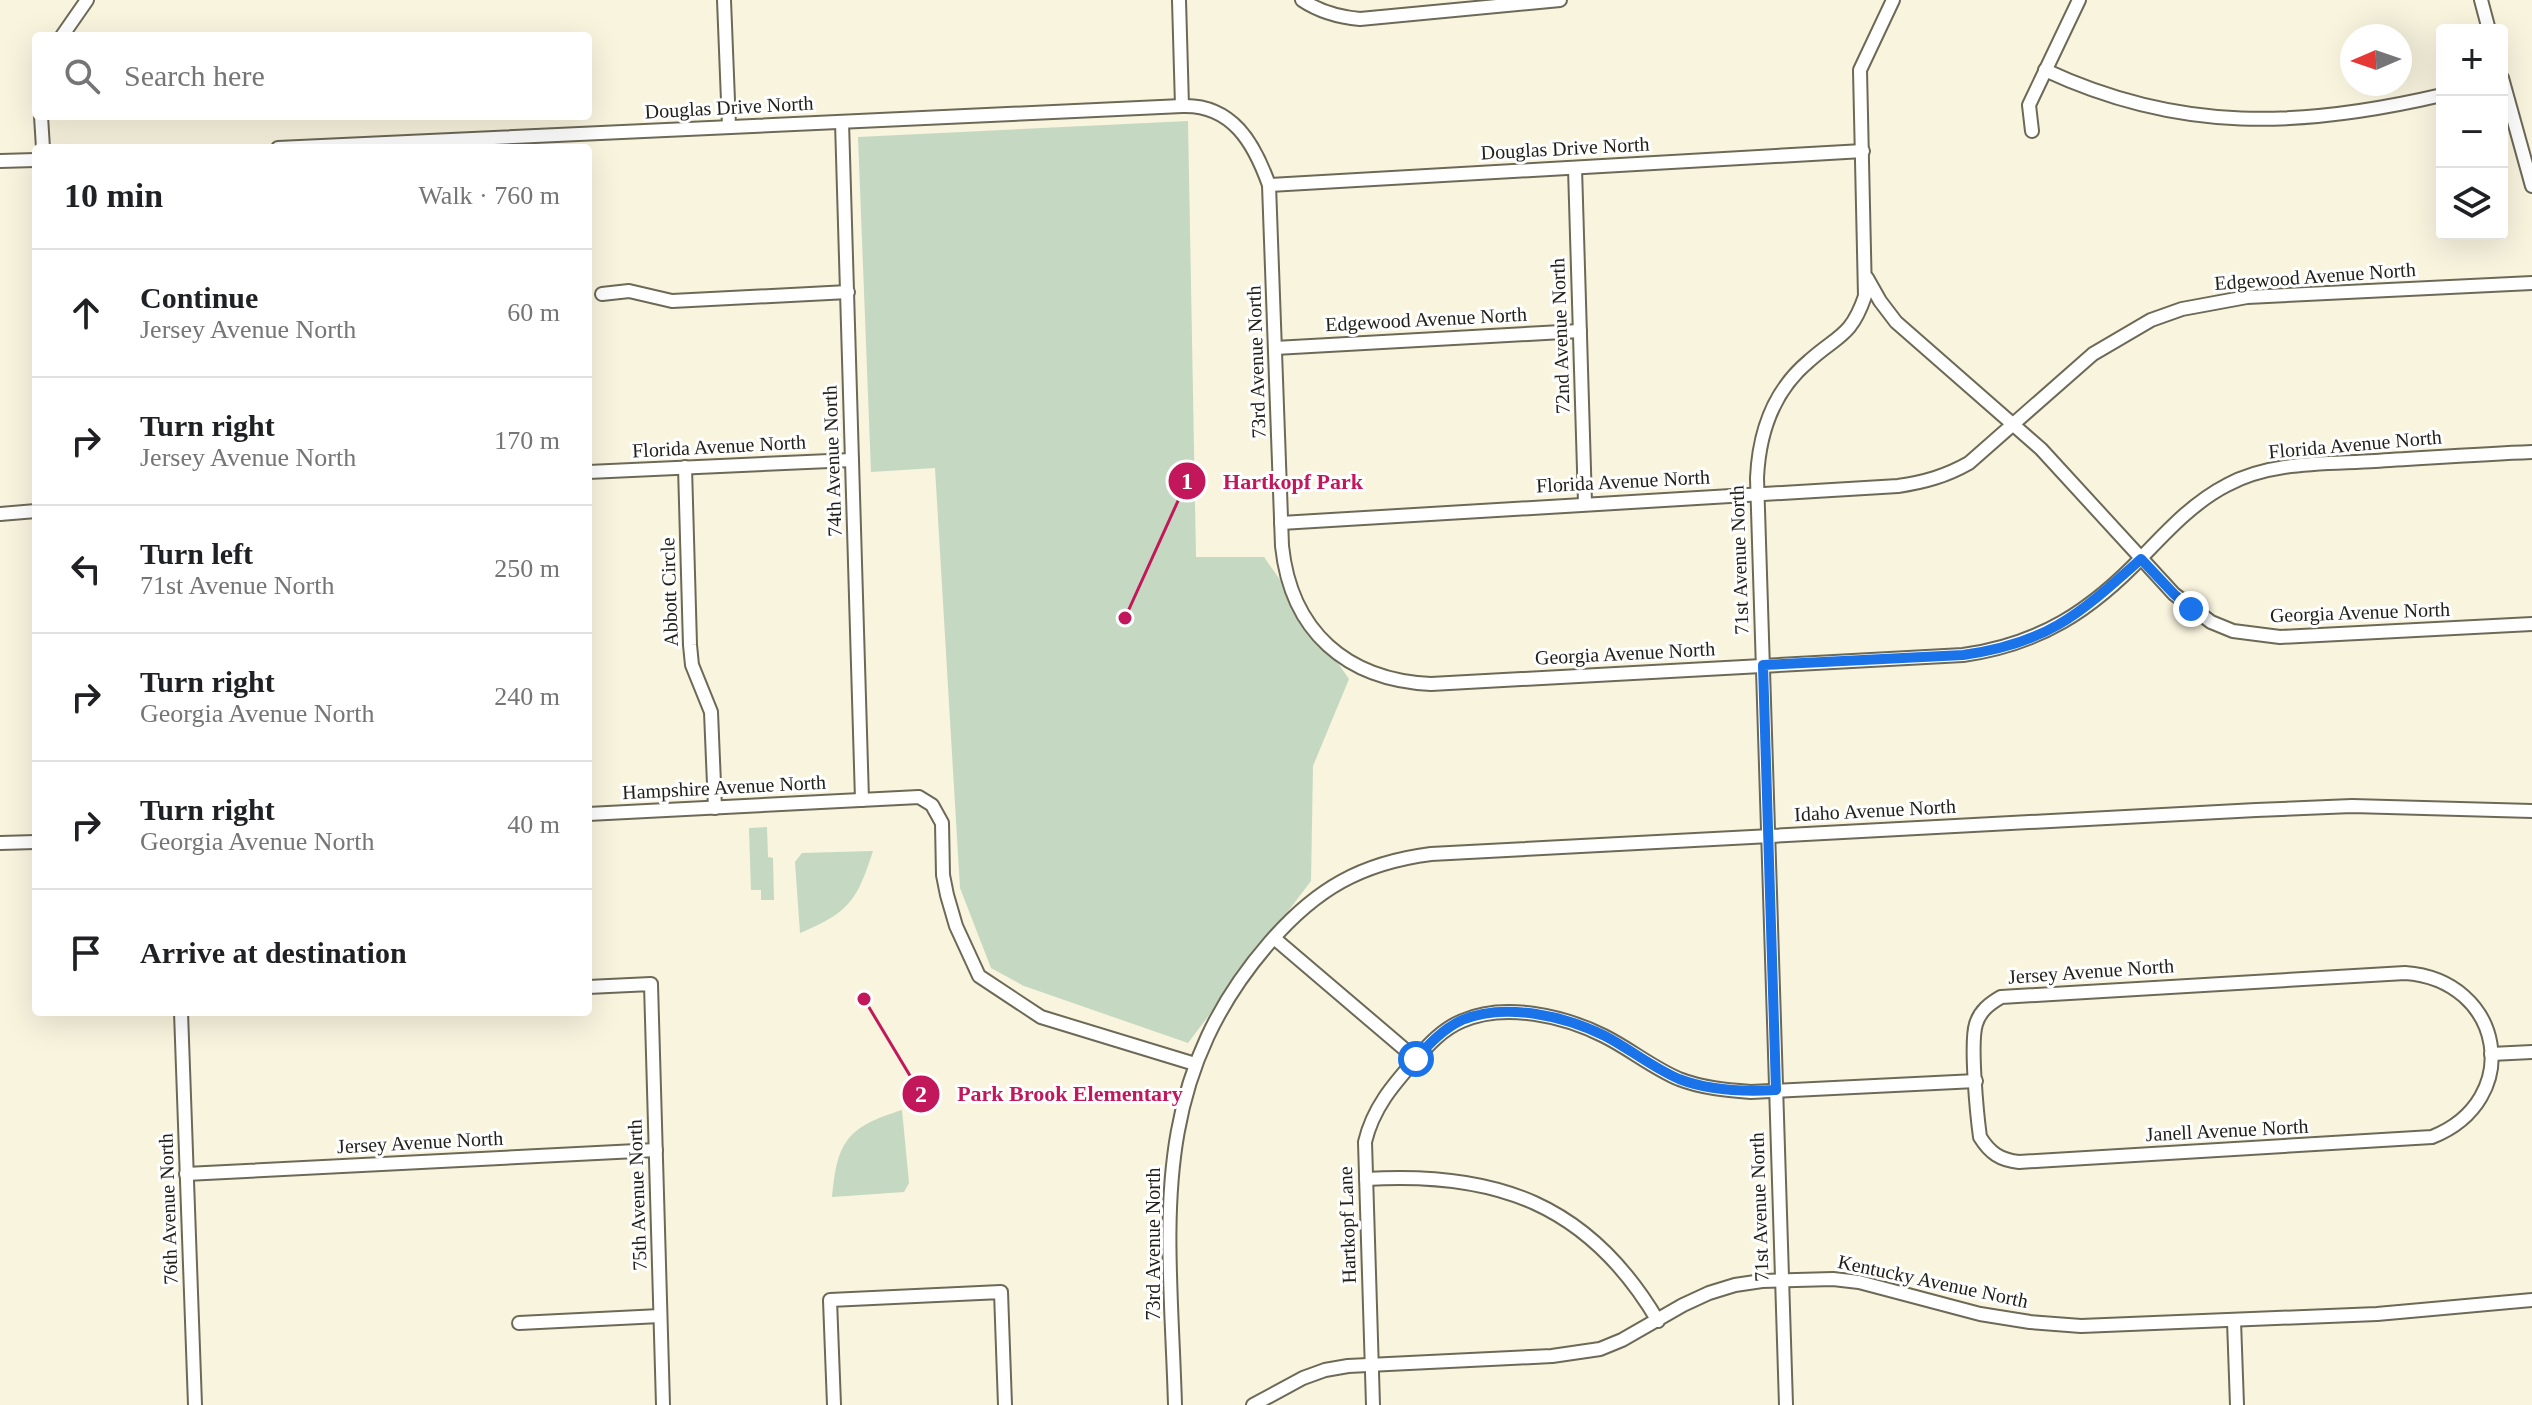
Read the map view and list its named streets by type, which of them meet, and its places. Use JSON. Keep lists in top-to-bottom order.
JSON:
{
  "streets": {
    "street": [
      "Douglas Drive North",
      "Edgewood Avenue North",
      "72nd Avenue North",
      "73rd Avenue North",
      "Florida Avenue North",
      "74th Avenue North",
      "71st Avenue North",
      "Abbott Circle",
      "Georgia Avenue North",
      "Hampshire Avenue North",
      "Idaho Avenue North",
      "Jersey Avenue North",
      "Janell Avenue North",
      "75th Avenue North",
      "76th Avenue North",
      "Hartkopf Lane",
      "Kentucky Avenue North"
    ]
  },
  "crossings": [
    ["Douglas Drive North", "72nd Avenue North"],
    ["Douglas Drive North", "73rd Avenue North"],
    ["Douglas Drive North", "74th Avenue North"],
    ["Douglas Drive North", "71st Avenue North"],
    ["Edgewood Avenue North", "72nd Avenue North"],
    ["Edgewood Avenue North", "73rd Avenue North"],
    ["Edgewood Avenue North", "Florida Avenue North"],
    ["72nd Avenue North", "Florida Avenue North"],
    ["73rd Avenue North", "Florida Avenue North"],
    ["73rd Avenue North", "Georgia Avenue North"],
    ["73rd Avenue North", "Idaho Avenue North"],
    ["Florida Avenue North", "74th Avenue North"],
    ["Florida Avenue North", "71st Avenue North"],
    ["Florida Avenue North", "Abbott Circle"],
    ["Florida Avenue North", "Georgia Avenue North"],
    ["74th Avenue North", "Hampshire Avenue North"],
    ["71st Avenue North", "Georgia Avenue North"],
    ["71st Avenue North", "Idaho Avenue North"],
    ["71st Avenue North", "Kentucky Avenue North"],
    ["Abbott Circle", "Hampshire Avenue North"],
    ["Jersey Avenue North", "Janell Avenue North"],
    ["Jersey Avenue North", "75th Avenue North"],
    ["Jersey Avenue North", "76th Avenue North"],
    ["Hartkopf Lane", "Kentucky Avenue North"]
  ],
  "places": ["Hartkopf Park", "Park Brook Elementary"],
  "north": "left",
  "page": {
    "map_buttons": ["+", "−"],
    "search": "Search here",
    "heading": ["10 min", "Walk · 760 m"],
    "list": [
      ["Continue", "Jersey Avenue North", "60 m"],
      ["Turn right", "Jersey Avenue North", "170 m"],
      ["Turn left", "71st Avenue North", "250 m"],
      ["Turn right", "Georgia Avenue North", "240 m"],
      ["Turn right", "Georgia Avenue North", "40 m"],
      "Arrive at destination"
    ]
  }
}
